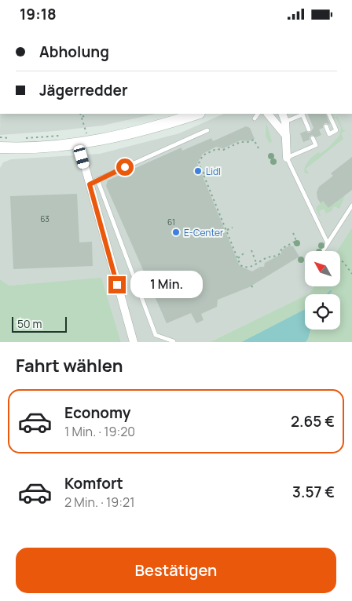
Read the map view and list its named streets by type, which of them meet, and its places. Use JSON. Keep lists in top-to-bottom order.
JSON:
{
  "places": ["Lidl", "E-Center"],
  "house_numbers": ["63", "61"],
  "scale_bar": "50 m",
  "north": "top left",
  "page": {
    "status": "19:18",
    "banner": ["Abholung", "Jägerredder"],
    "bubble": "1 Min.",
    "scale": "50 m",
    "heading": "Fahrt wählen",
    "list": [
      {
        "name": "Economy",
        "note": "1 Min. · 19:20",
        "value": "2.65 €"
      },
      {
        "name": "Komfort",
        "note": "2 Min. · 19:21",
        "value": "3.57 €"
      }
    ],
    "buttons": "Bestätigen"
  }
}
